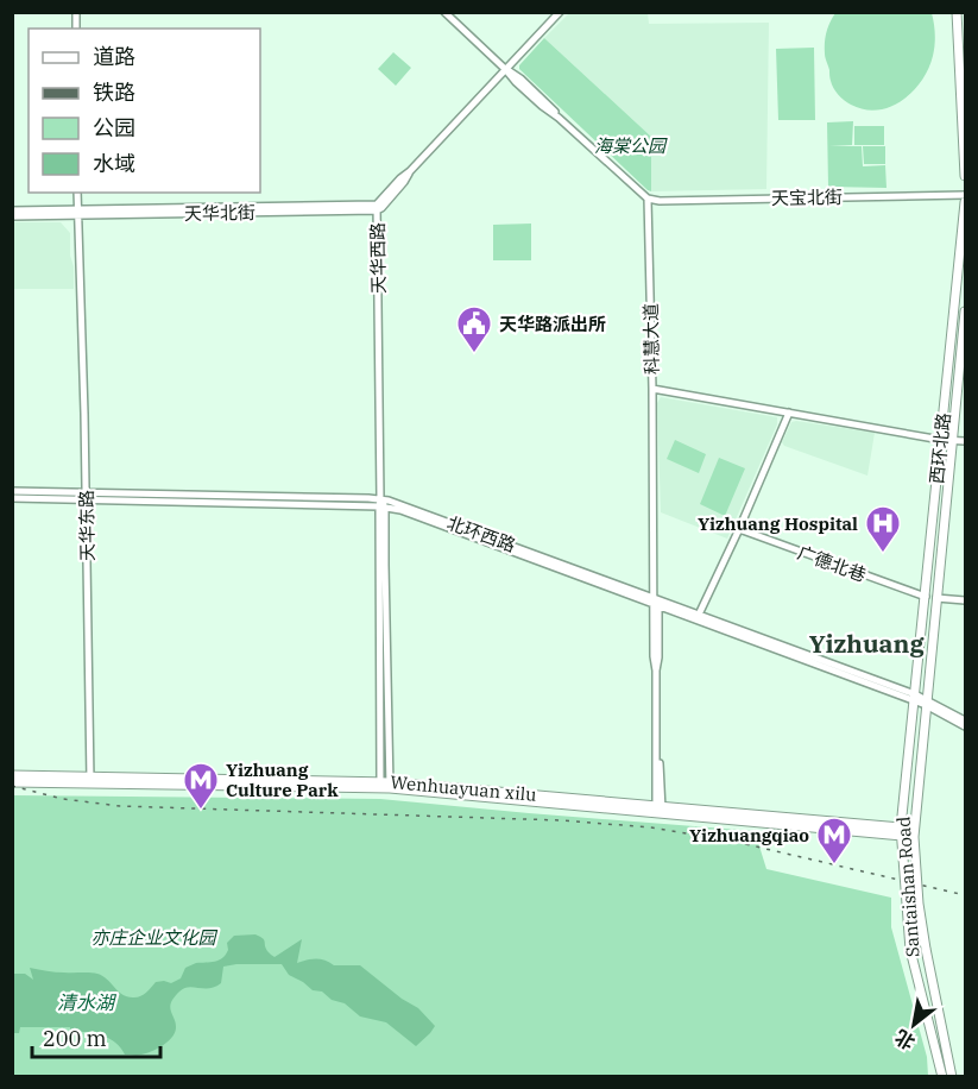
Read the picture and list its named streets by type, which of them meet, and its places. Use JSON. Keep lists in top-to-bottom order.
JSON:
{
  "streets": {
    "main road": ["西环北路", "Wenhuayuan xilu", "Santaishan Road"],
    "street": [
      "天宝北街",
      "天华北街",
      "天华西路",
      "科慧大道",
      "天华东路",
      "北环西路",
      "广德北巷"
    ]
  },
  "crossings": [
    ["天宝北街", "科慧大道"],
    ["天华北街", "天华西路"],
    ["天华北街", "天华东路"],
    ["天华西路", "北环西路"],
    ["天华西路", "Wenhuayuan xilu"],
    ["科慧大道", "北环西路"],
    ["科慧大道", "Wenhuayuan xilu"],
    ["西环北路", "北环西路"],
    ["西环北路", "广德北巷"],
    ["西环北路", "Santaishan Road"],
    ["天华东路", "北环西路"],
    ["天华东路", "Wenhuayuan xilu"],
    ["北环西路", "Santaishan Road"],
    ["Wenhuayuan xilu", "Santaishan Road"]
  ],
  "districts": ["Yizhuang"],
  "water": ["清水湖"],
  "parks": ["海棠公园", "亦庄企业文化园"],
  "places": {
    "public building": ["天华路派出所"],
    "hospital": ["Yizhuang Hospital"],
    "metro station": ["Yizhuang Culture Park", "Yizhuangqiao"]
  },
  "legend": [
    "道路",
    "铁路",
    "公园",
    "水域"
  ],
  "scale_bar": "200 m",
  "north": "bottom left"
}
